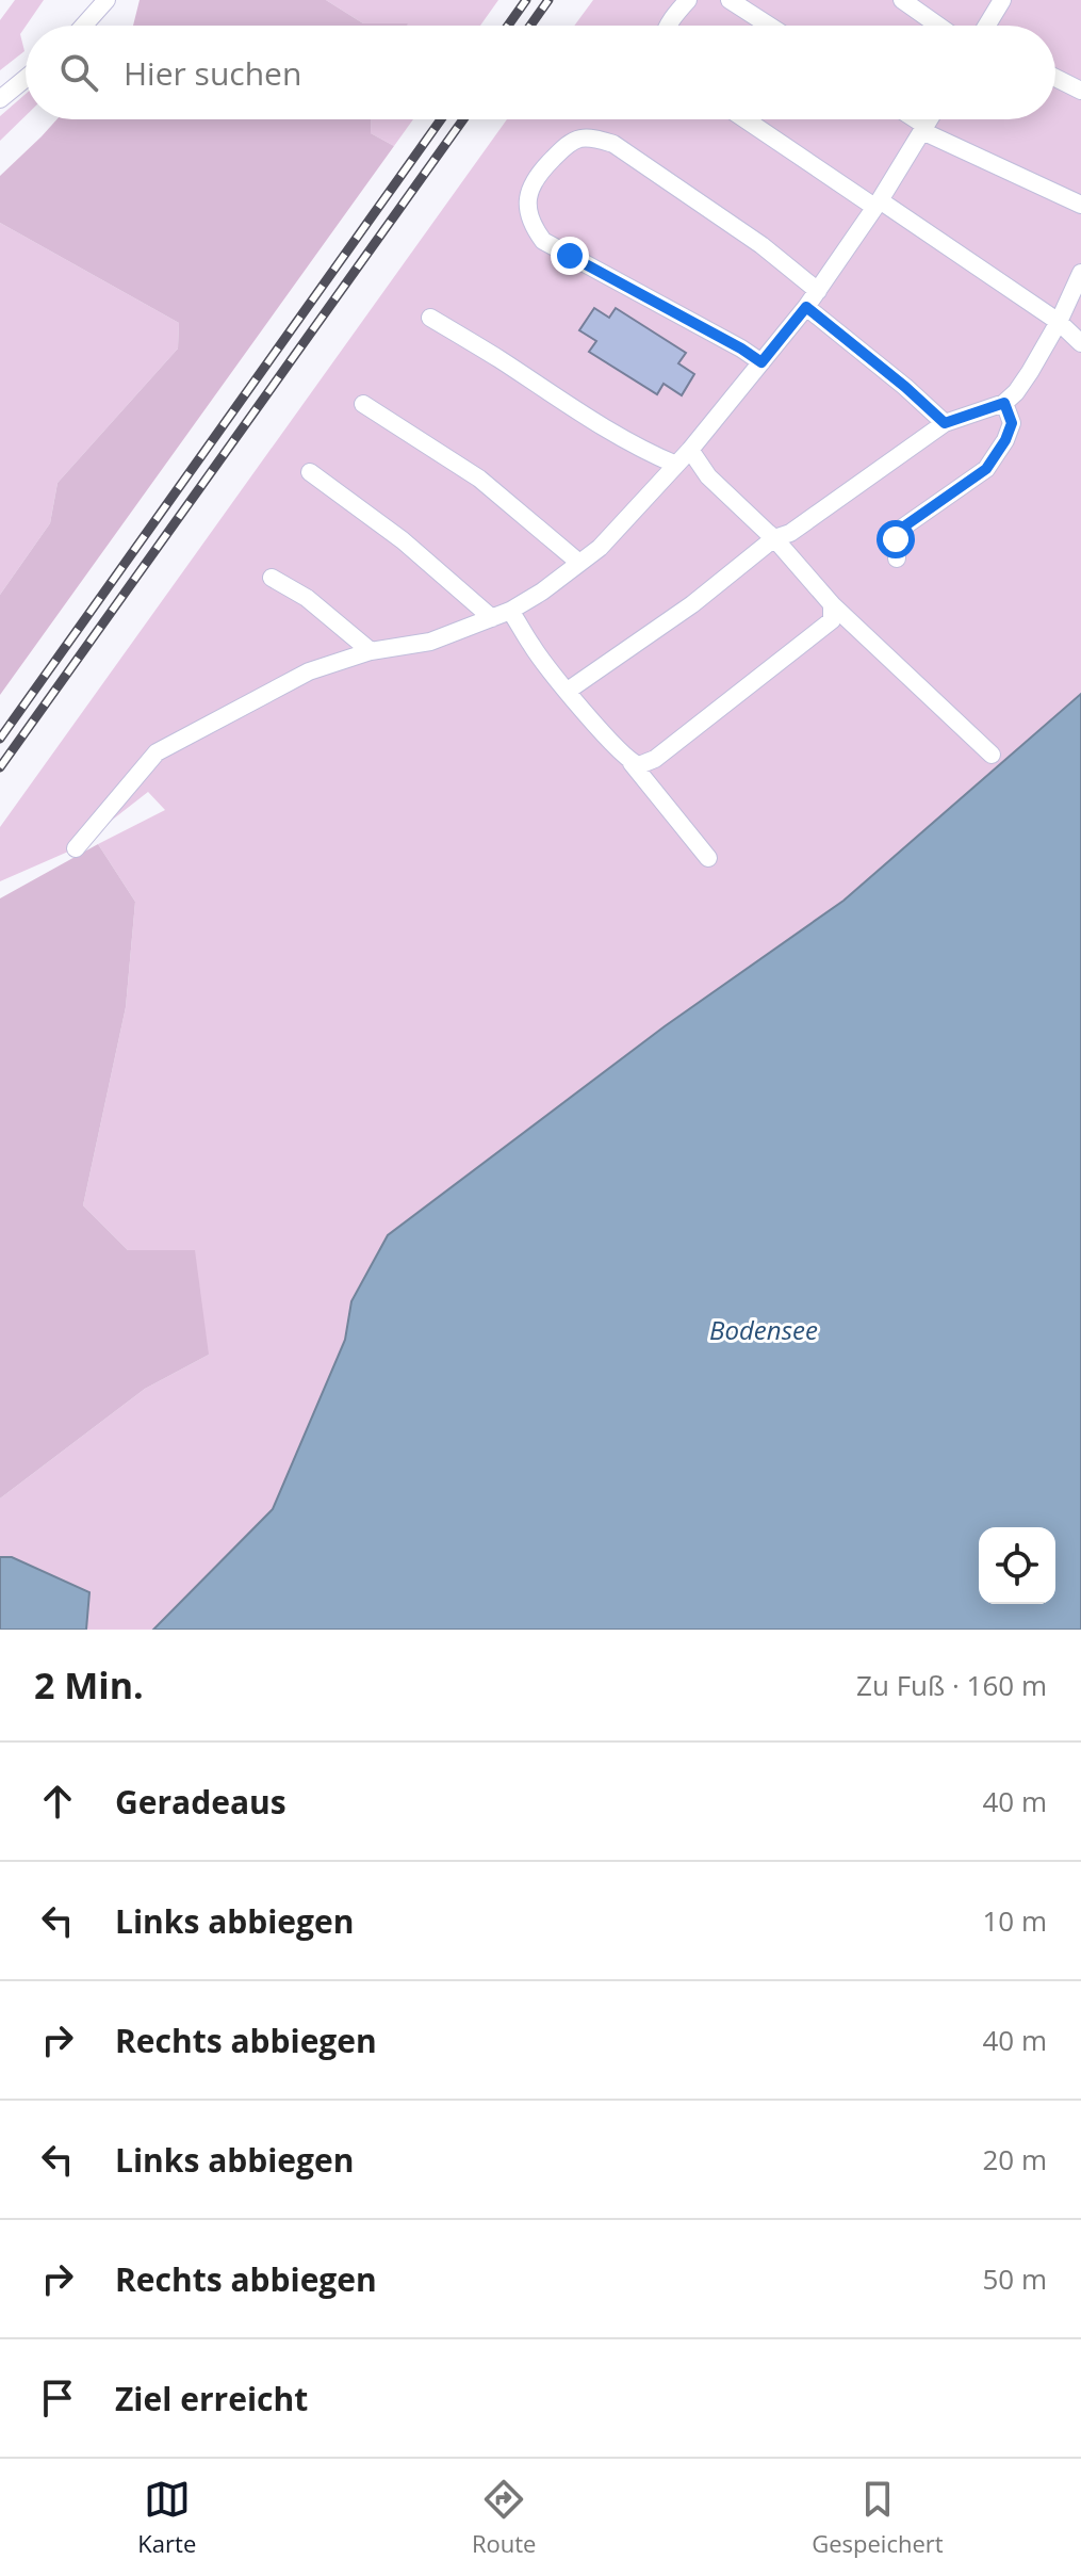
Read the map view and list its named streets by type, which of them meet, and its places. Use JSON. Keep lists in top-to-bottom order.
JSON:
{
  "water": ["Bodensee"],
  "page": {
    "search": "Hier suchen",
    "heading": ["2 Min.", "Zu Fuß · 160 m"],
    "list": [
      ["Geradeaus", "40 m"],
      ["Links abbiegen", "10 m"],
      ["Rechts abbiegen", "40 m"],
      ["Links abbiegen", "20 m"],
      ["Rechts abbiegen", "50 m"],
      "Ziel erreicht"
    ],
    "nav": ["Karte", "Route", "Gespeichert"]
  }
}
